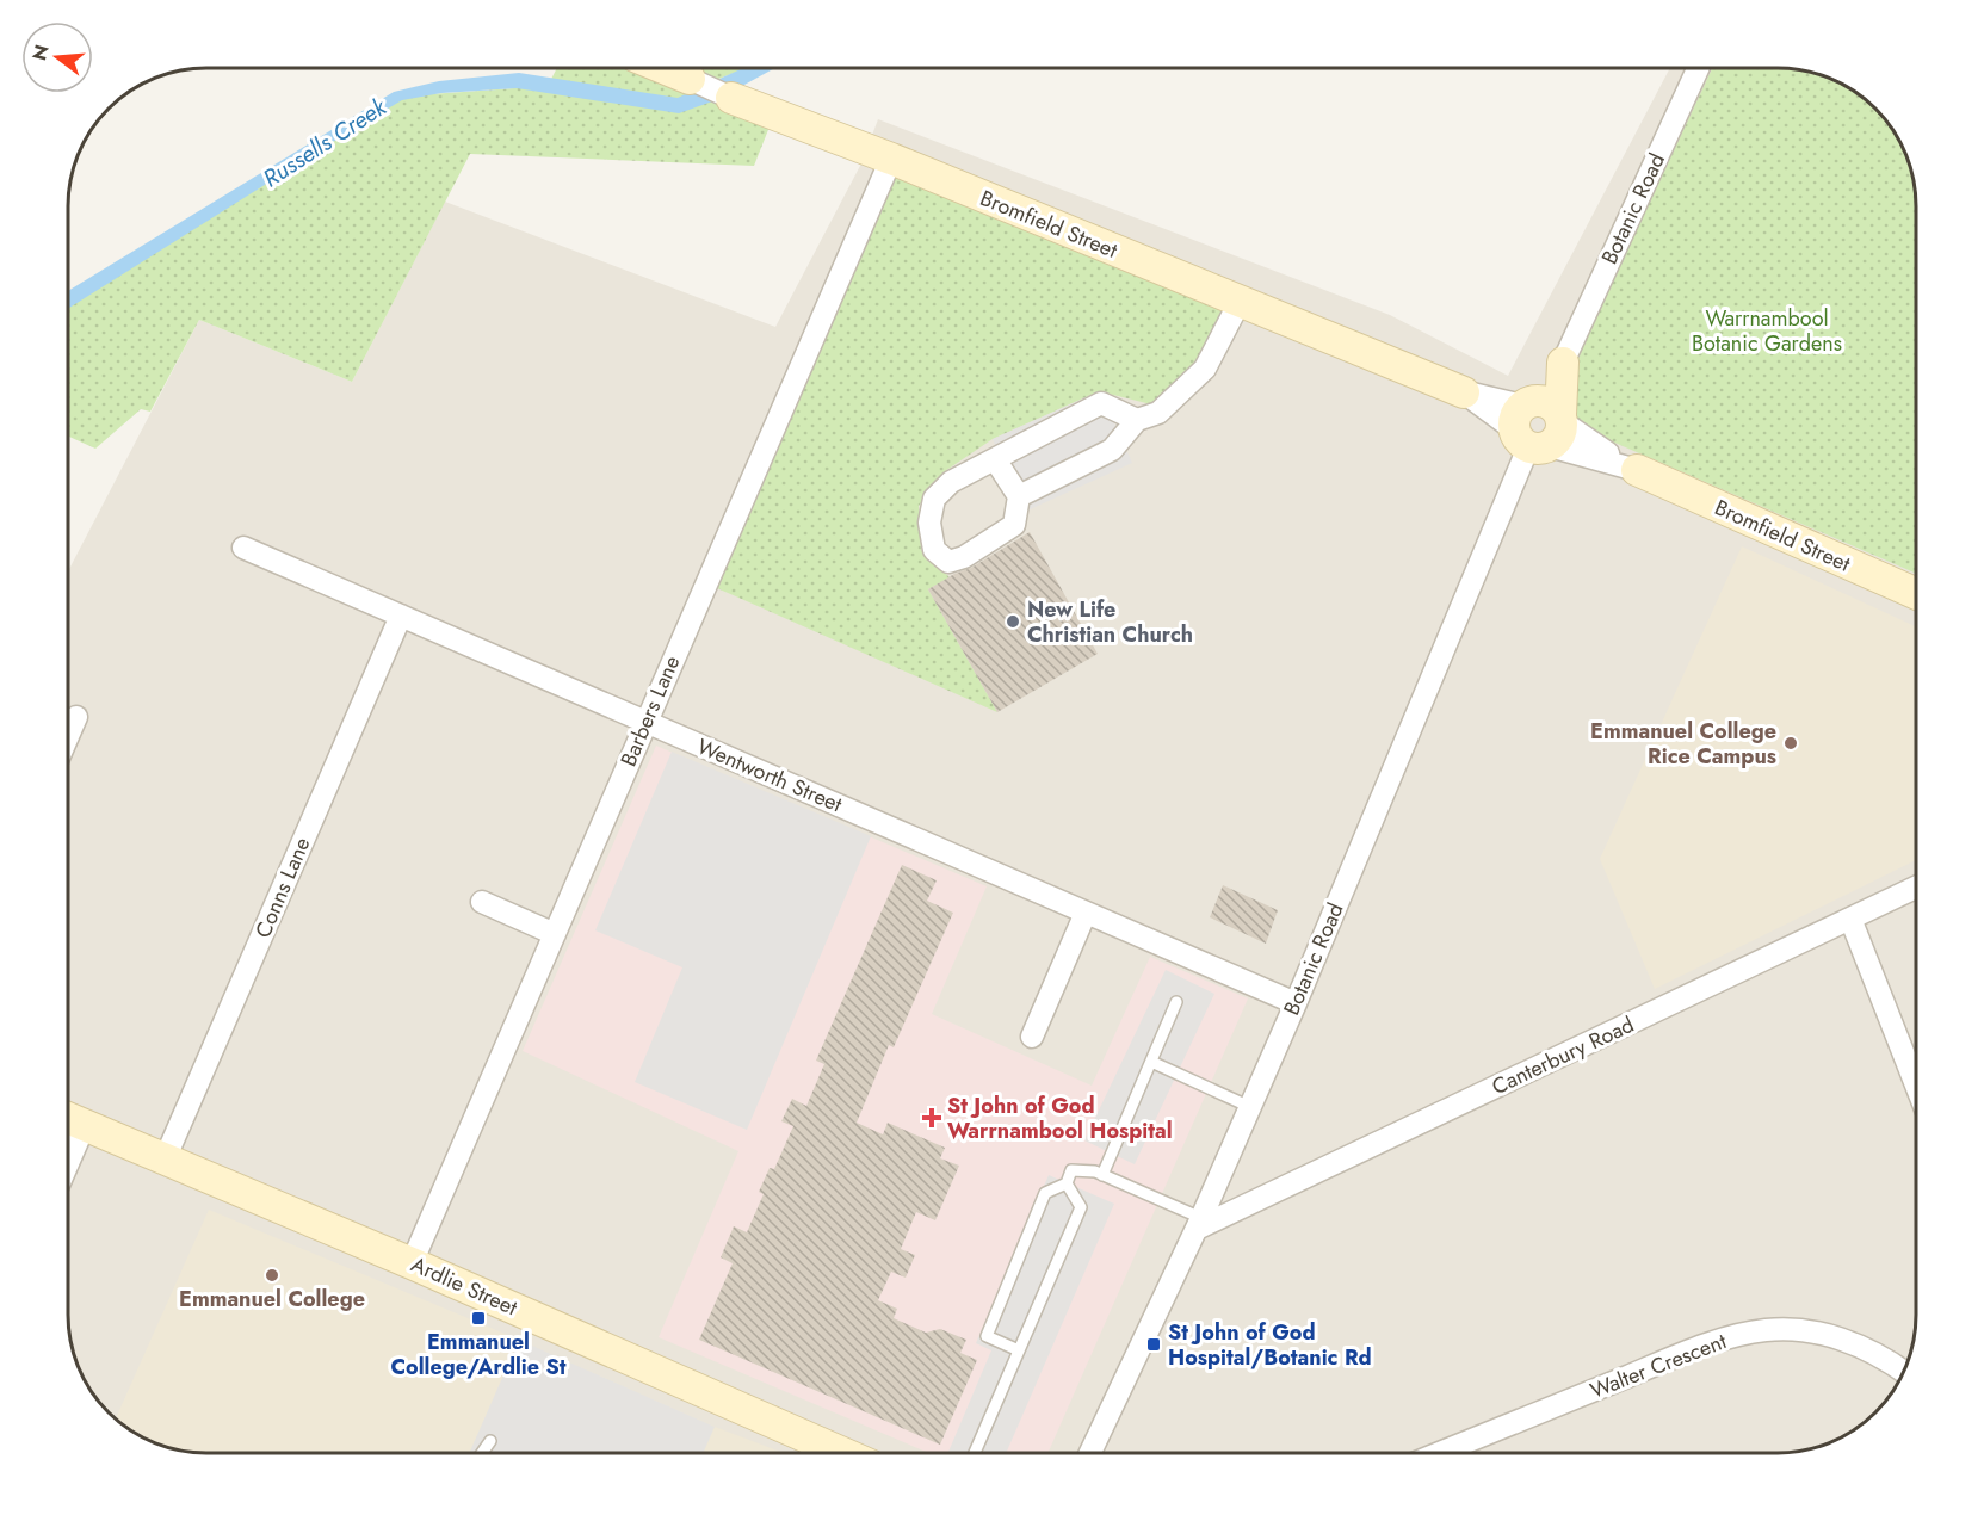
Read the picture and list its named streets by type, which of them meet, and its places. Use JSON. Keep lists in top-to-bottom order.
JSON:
{
  "streets": {
    "street": [
      "Botanic Road",
      "Bromfield Street",
      "Barbers Lane",
      "Wentworth Street",
      "Conns Lane",
      "Canterbury Road",
      "Ardlie Street",
      "Walter Crescent"
    ]
  },
  "crossings": [
    ["Botanic Road", "Bromfield Street"],
    ["Botanic Road", "Wentworth Street"],
    ["Botanic Road", "Canterbury Road"],
    ["Bromfield Street", "Barbers Lane"],
    ["Barbers Lane", "Wentworth Street"],
    ["Barbers Lane", "Ardlie Street"],
    ["Wentworth Street", "Conns Lane"],
    ["Conns Lane", "Ardlie Street"]
  ],
  "water": ["Russells Creek"],
  "parks": ["Warrnambool Botanic Gardens"],
  "places": {
    "other": ["New Life Christian Church", "Emmanuel College Rice Campus", "Emmanuel College"],
    "health": ["St John of God Warrnambool Hospital"],
    "transit": ["Emmanuel College/Ardlie St", "St John of God Hospital/Botanic Rd"]
  },
  "north": "left"
}
